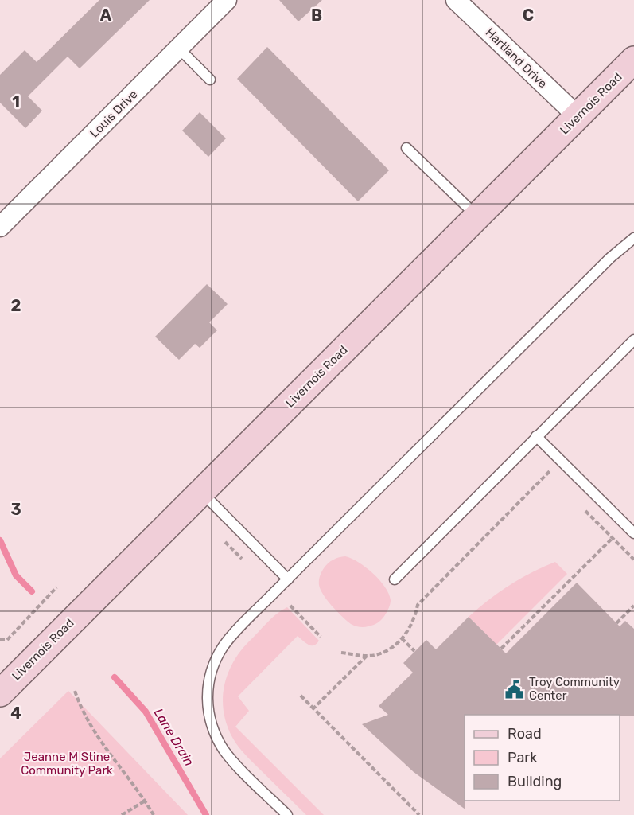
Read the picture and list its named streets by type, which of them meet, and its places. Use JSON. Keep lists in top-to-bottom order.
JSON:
{
  "streets": {
    "main road": ["Livernois Road"],
    "street": ["Hartland Drive", "Louis Drive"]
  },
  "crossings": [
    ["Hartland Drive", "Livernois Road"]
  ],
  "water": ["Lane Drain"],
  "parks": ["Jeanne M Stine Community Park"],
  "places": {
    "public building": ["Troy Community Center"]
  },
  "legend": ["Road", "Park", "Building"],
  "grid": {
    "columns": ["A", "B", "C"],
    "rows": [
      "1",
      "2",
      "3",
      "4"
    ]
  }
}
